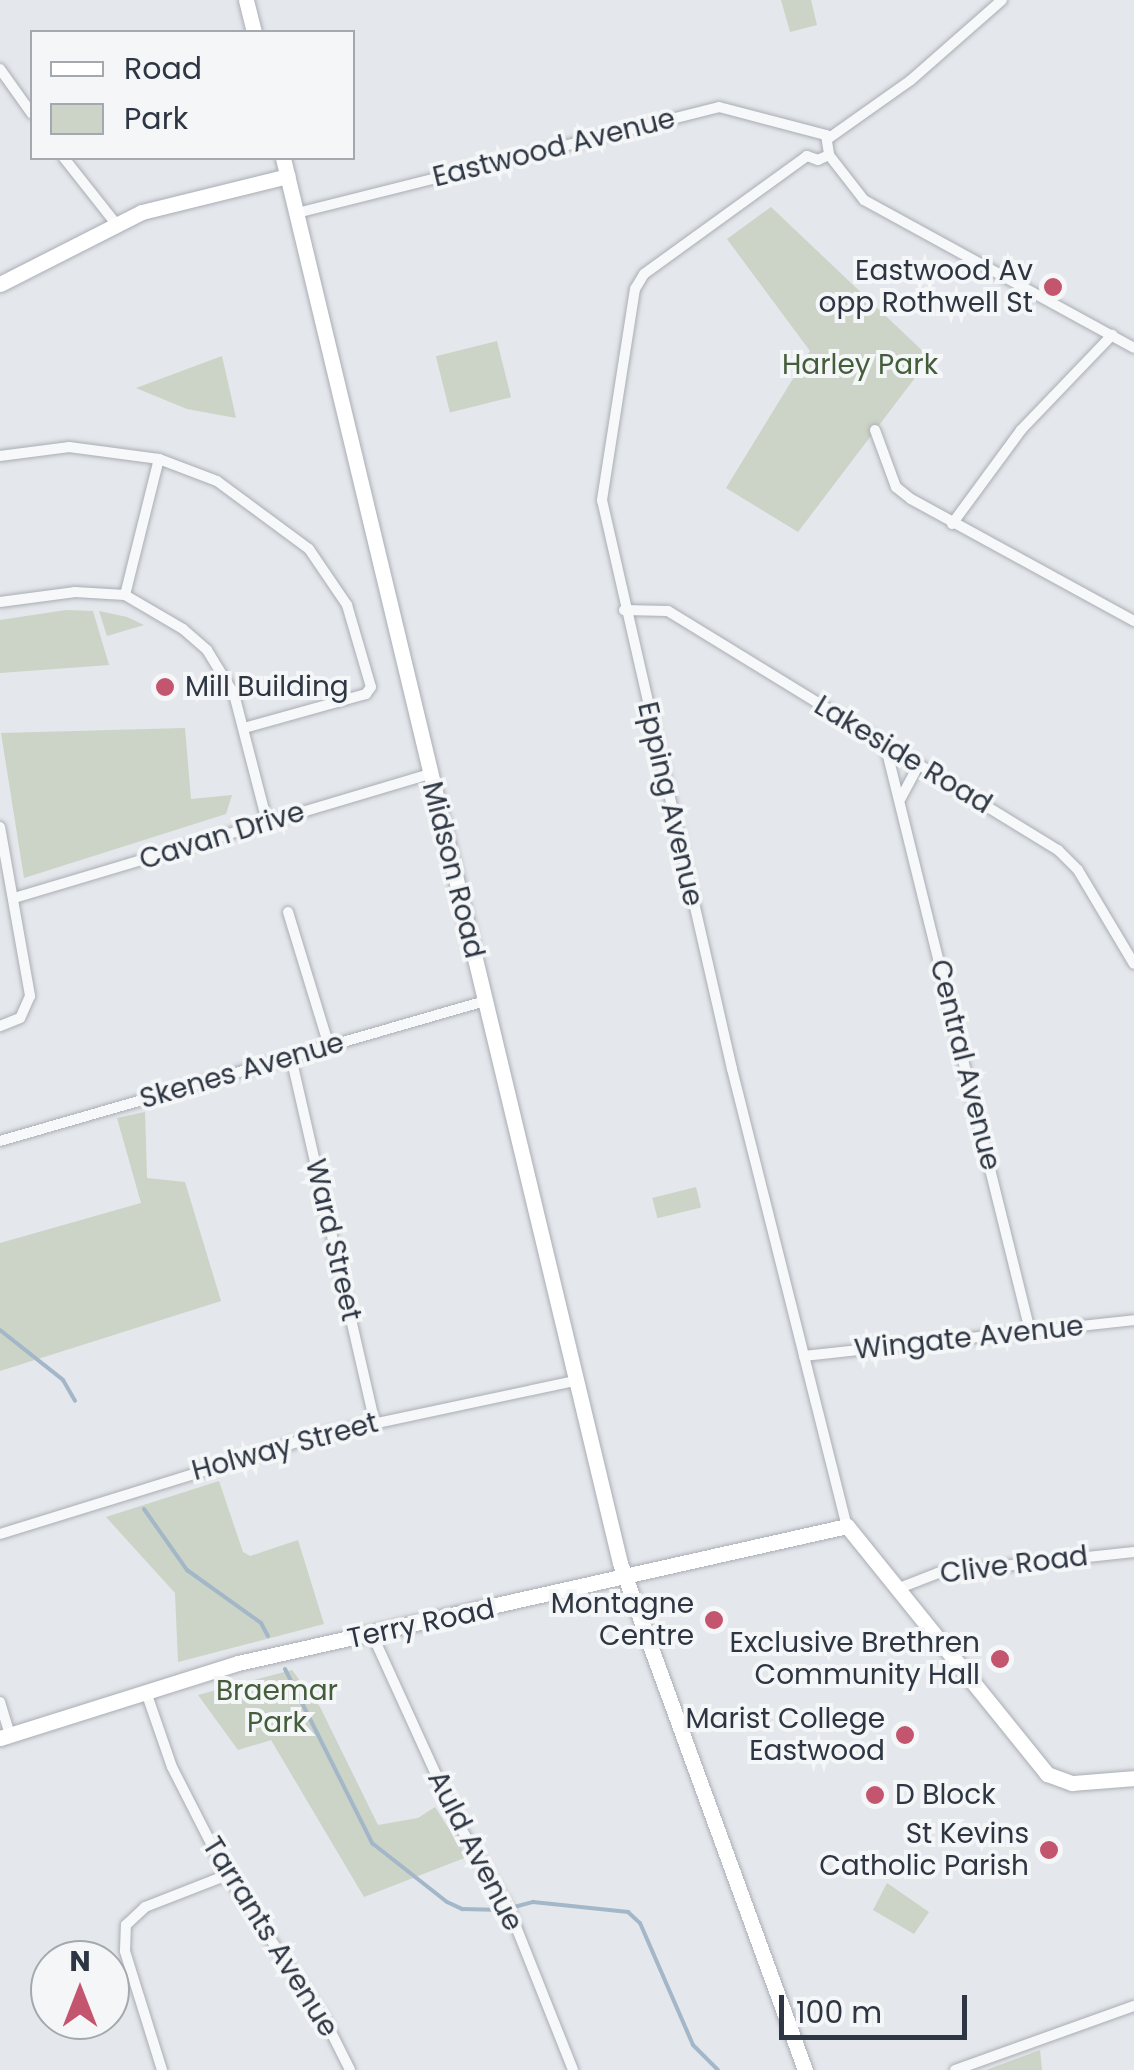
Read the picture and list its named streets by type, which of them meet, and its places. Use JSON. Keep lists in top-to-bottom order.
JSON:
{
  "streets": {
    "street": [
      "Eastwood Avenue",
      "Lakeside Road",
      "Epping Avenue",
      "Cavan Drive",
      "Midson Road",
      "Central Avenue",
      "Skenes Avenue",
      "Ward Street",
      "Wingate Avenue",
      "Holway Street",
      "Clive Road",
      "Terry Road",
      "Auld Avenue",
      "Tarrants Avenue"
    ]
  },
  "crossings": [
    ["Eastwood Avenue", "Midson Road"],
    ["Lakeside Road", "Epping Avenue"],
    ["Lakeside Road", "Central Avenue"],
    ["Epping Avenue", "Wingate Avenue"],
    ["Epping Avenue", "Terry Road"],
    ["Cavan Drive", "Midson Road"],
    ["Midson Road", "Skenes Avenue"],
    ["Midson Road", "Holway Street"],
    ["Midson Road", "Terry Road"],
    ["Central Avenue", "Wingate Avenue"],
    ["Skenes Avenue", "Ward Street"],
    ["Ward Street", "Holway Street"],
    ["Terry Road", "Auld Avenue"],
    ["Terry Road", "Tarrants Avenue"]
  ],
  "parks": ["Harley Park", "Braemar Park"],
  "places": [
    "Eastwood Av opp Rothwell St",
    "Mill Building",
    "Montagne Centre",
    "Exclusive Brethren Community Hall",
    "Marist College Eastwood",
    "D Block",
    "St Kevins Catholic Parish"
  ],
  "legend": ["Road", "Park"],
  "scale_bar": "100 m",
  "north": "top"
}
